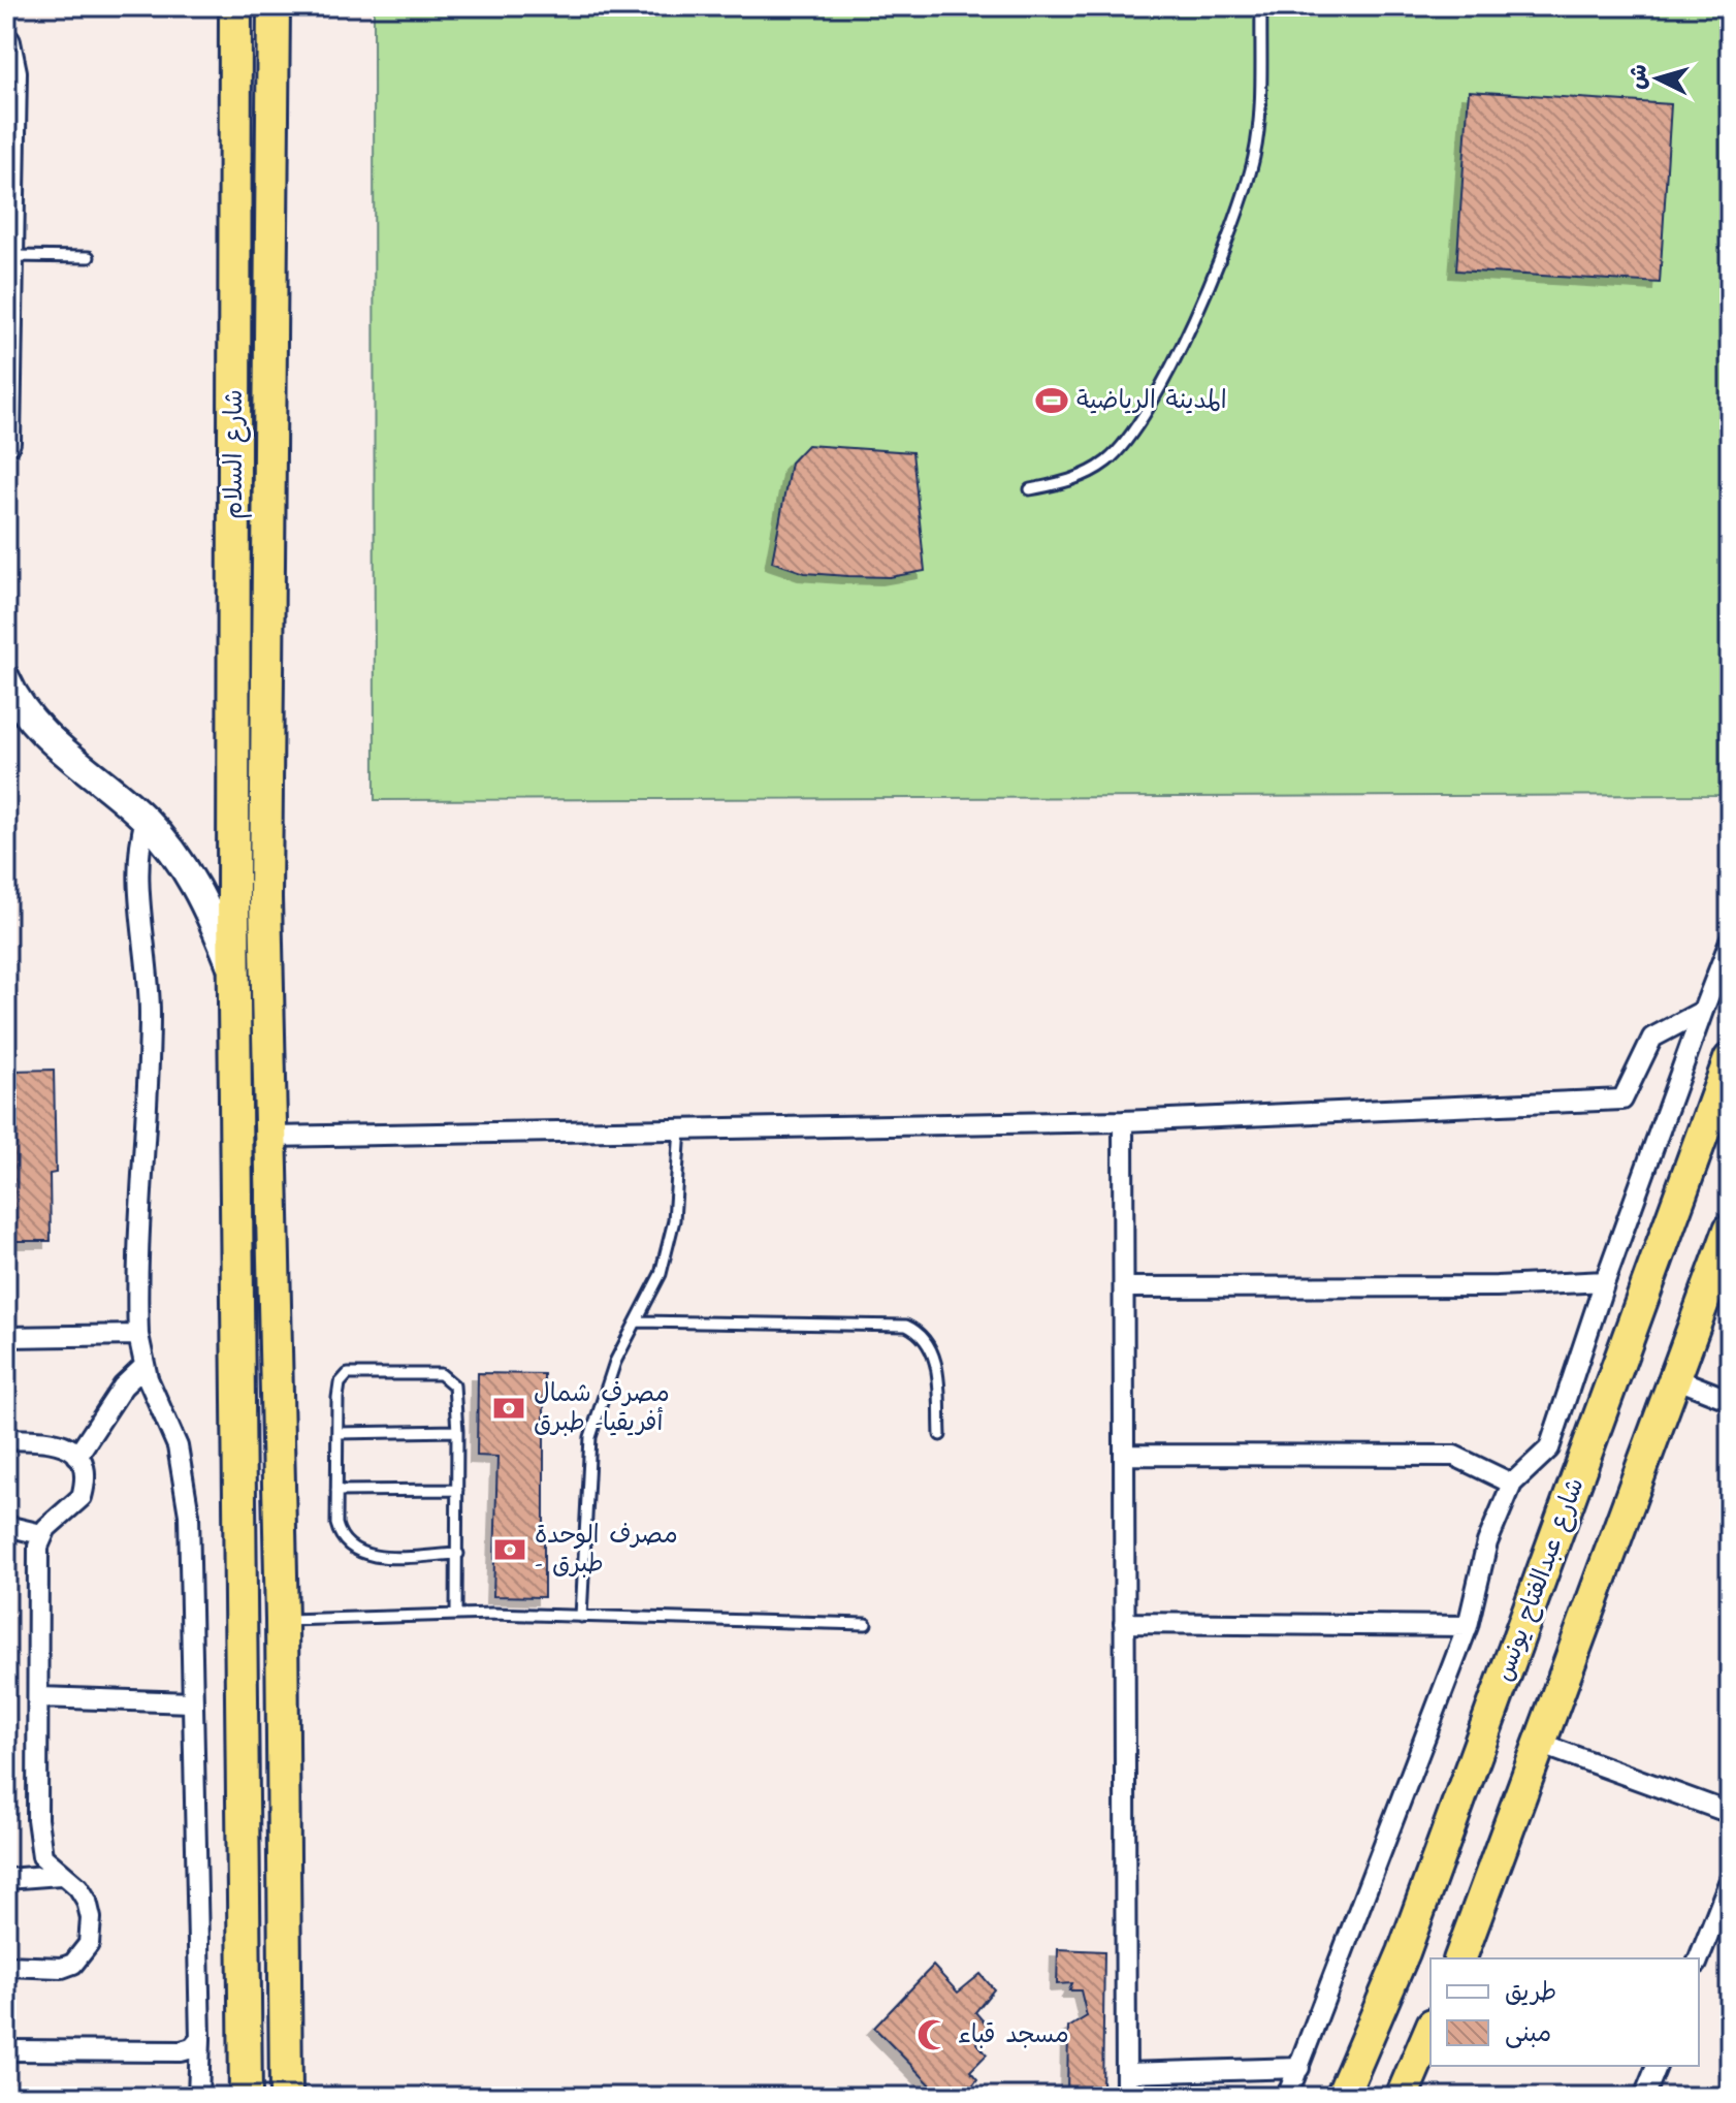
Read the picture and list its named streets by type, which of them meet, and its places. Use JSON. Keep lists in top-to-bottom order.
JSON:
{
  "streets": {
    "highway": ["شارع السلام", "شارع عبدالفتاح يونس"]
  },
  "places": {
    "sports": ["المدينة الرياضية"],
    "bank": ["مصرف شمال أفريقيا- طبرق", "مصرف الوحدة - طبرق"],
    "mosque": ["مسجد قباء"]
  },
  "legend": ["طريق", "مبنى"],
  "north": "left"
}
